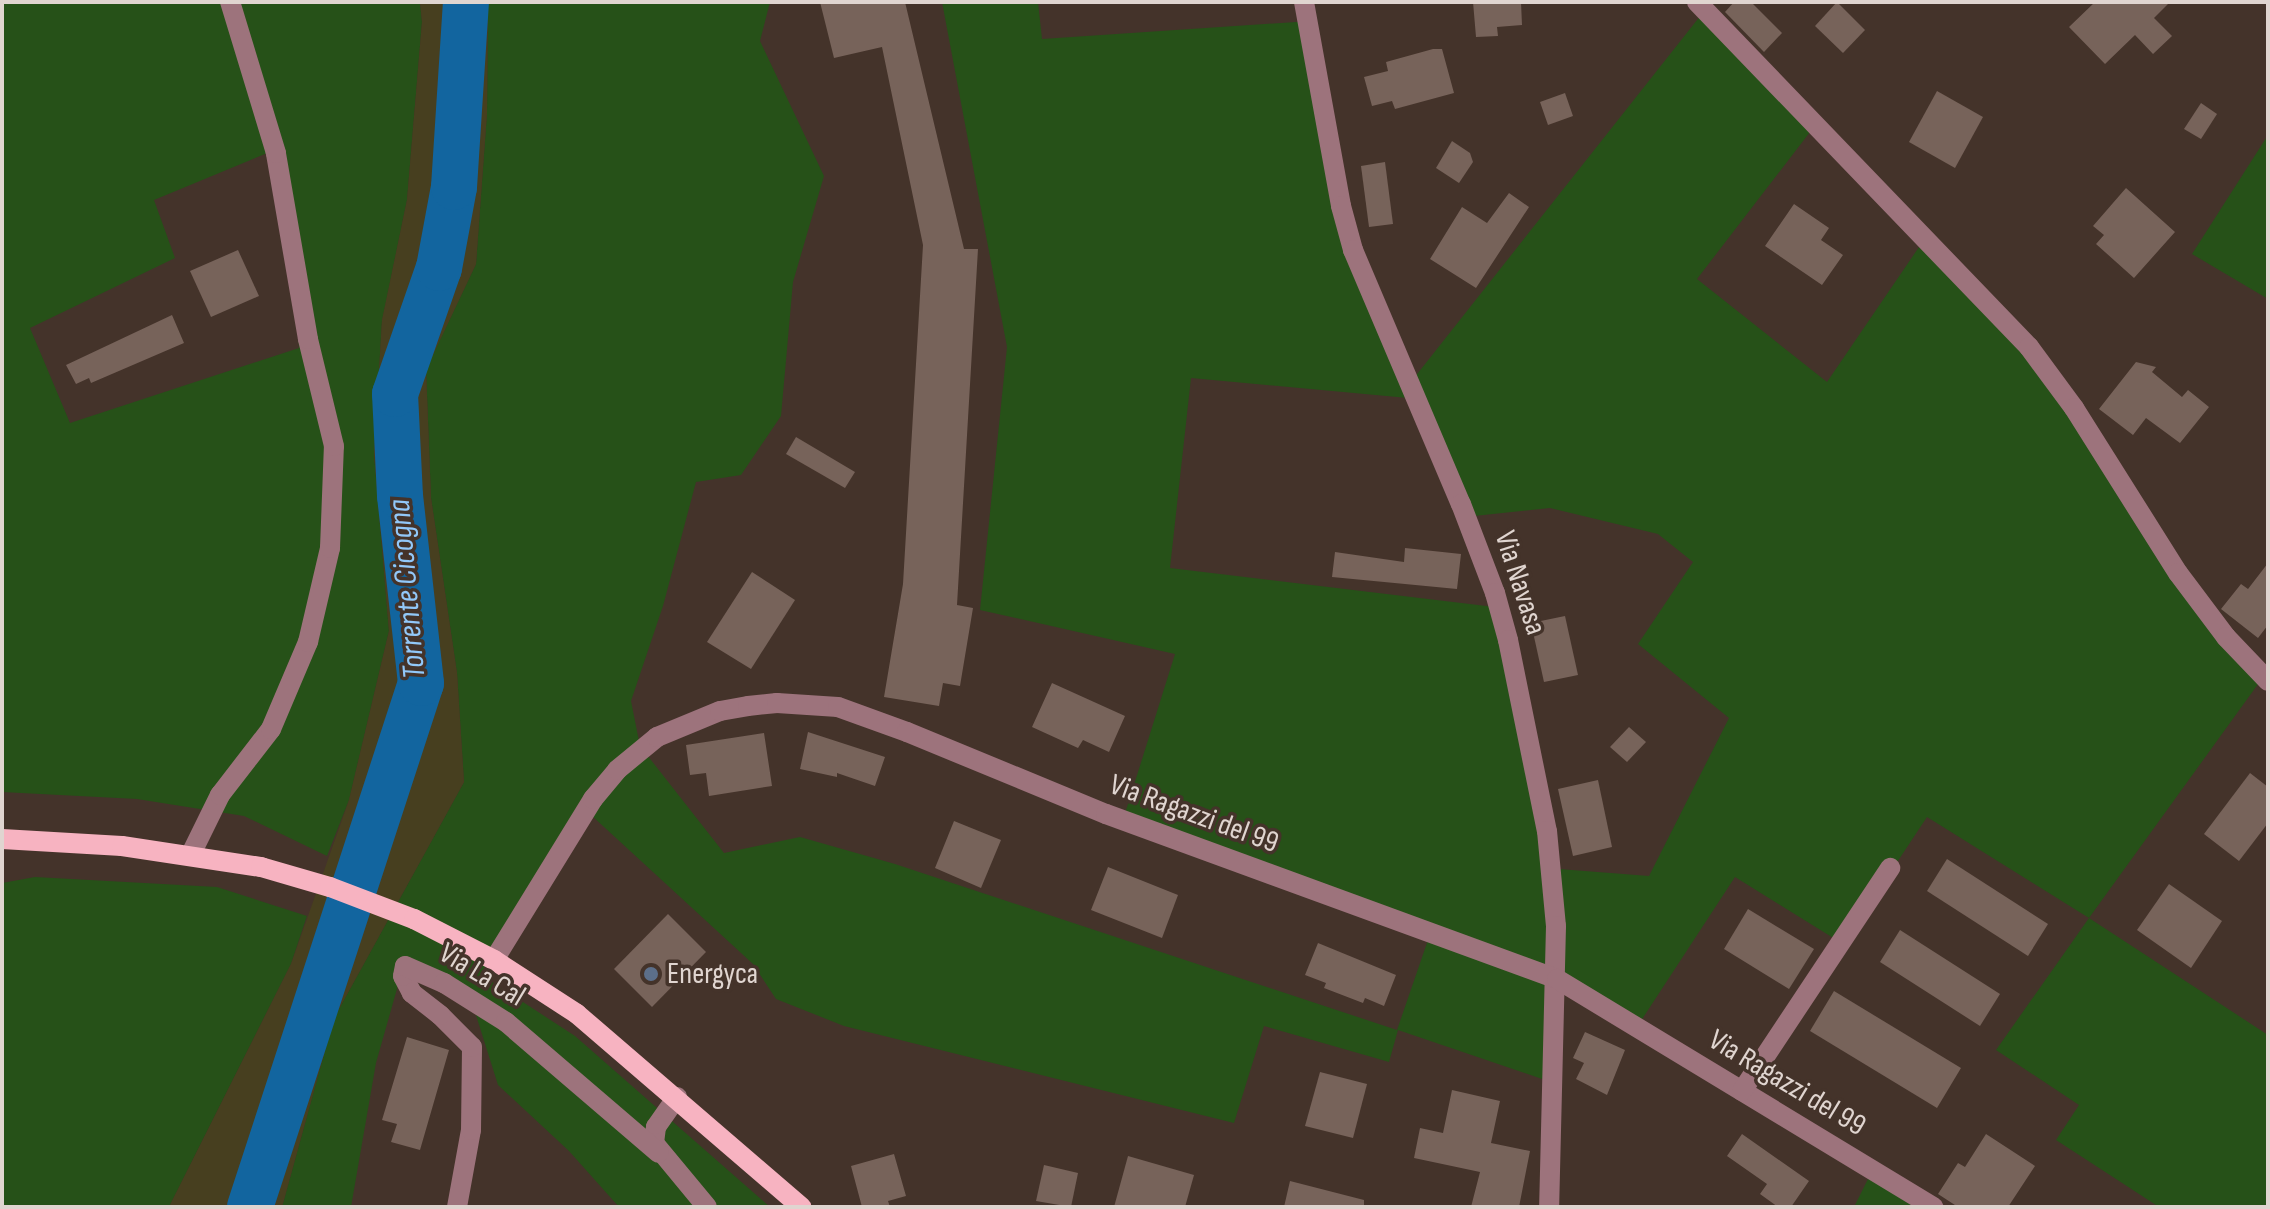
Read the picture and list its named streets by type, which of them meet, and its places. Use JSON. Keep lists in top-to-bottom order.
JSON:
{
  "streets": {
    "street": ["Via Navasa", "Via Ragazzi del 99", "Via La Cal"]
  },
  "crossings": [
    ["Via Navasa", "Via Ragazzi del 99"]
  ],
  "water": ["Torrente Cicogna"],
  "places": ["Energyca"]
}
